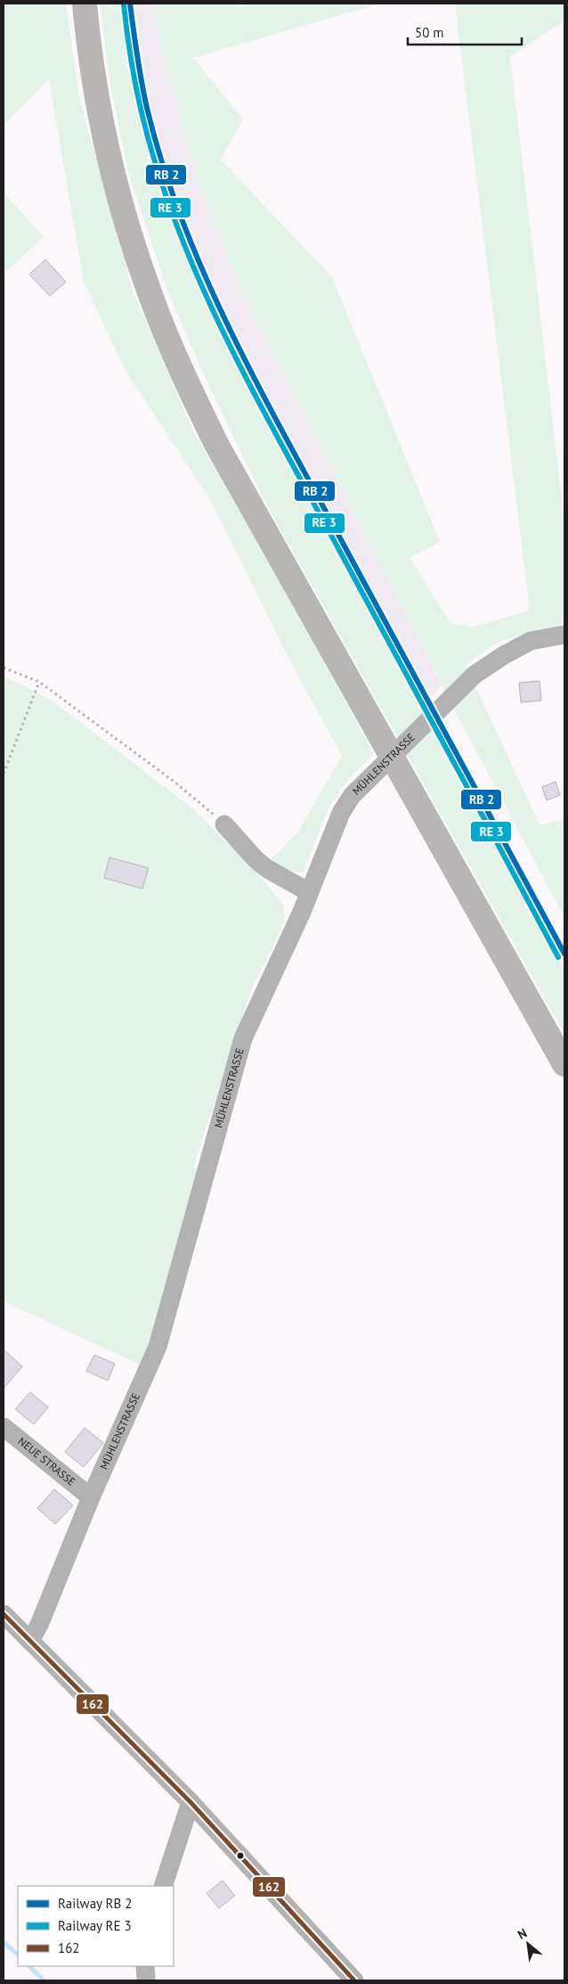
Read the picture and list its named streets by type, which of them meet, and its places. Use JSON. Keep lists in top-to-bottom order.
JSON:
{
  "streets": {
    "street": ["MÜHLENSTRASSE", "NEUE STRASSE"]
  },
  "crossings": [
    ["MÜHLENSTRASSE", "NEUE STRASSE"]
  ],
  "lines": ["transit line 162"],
  "legend": ["Railway RB 2", "Railway RE 3", "162"],
  "scale_bar": "50 m",
  "north": "top left"
}
